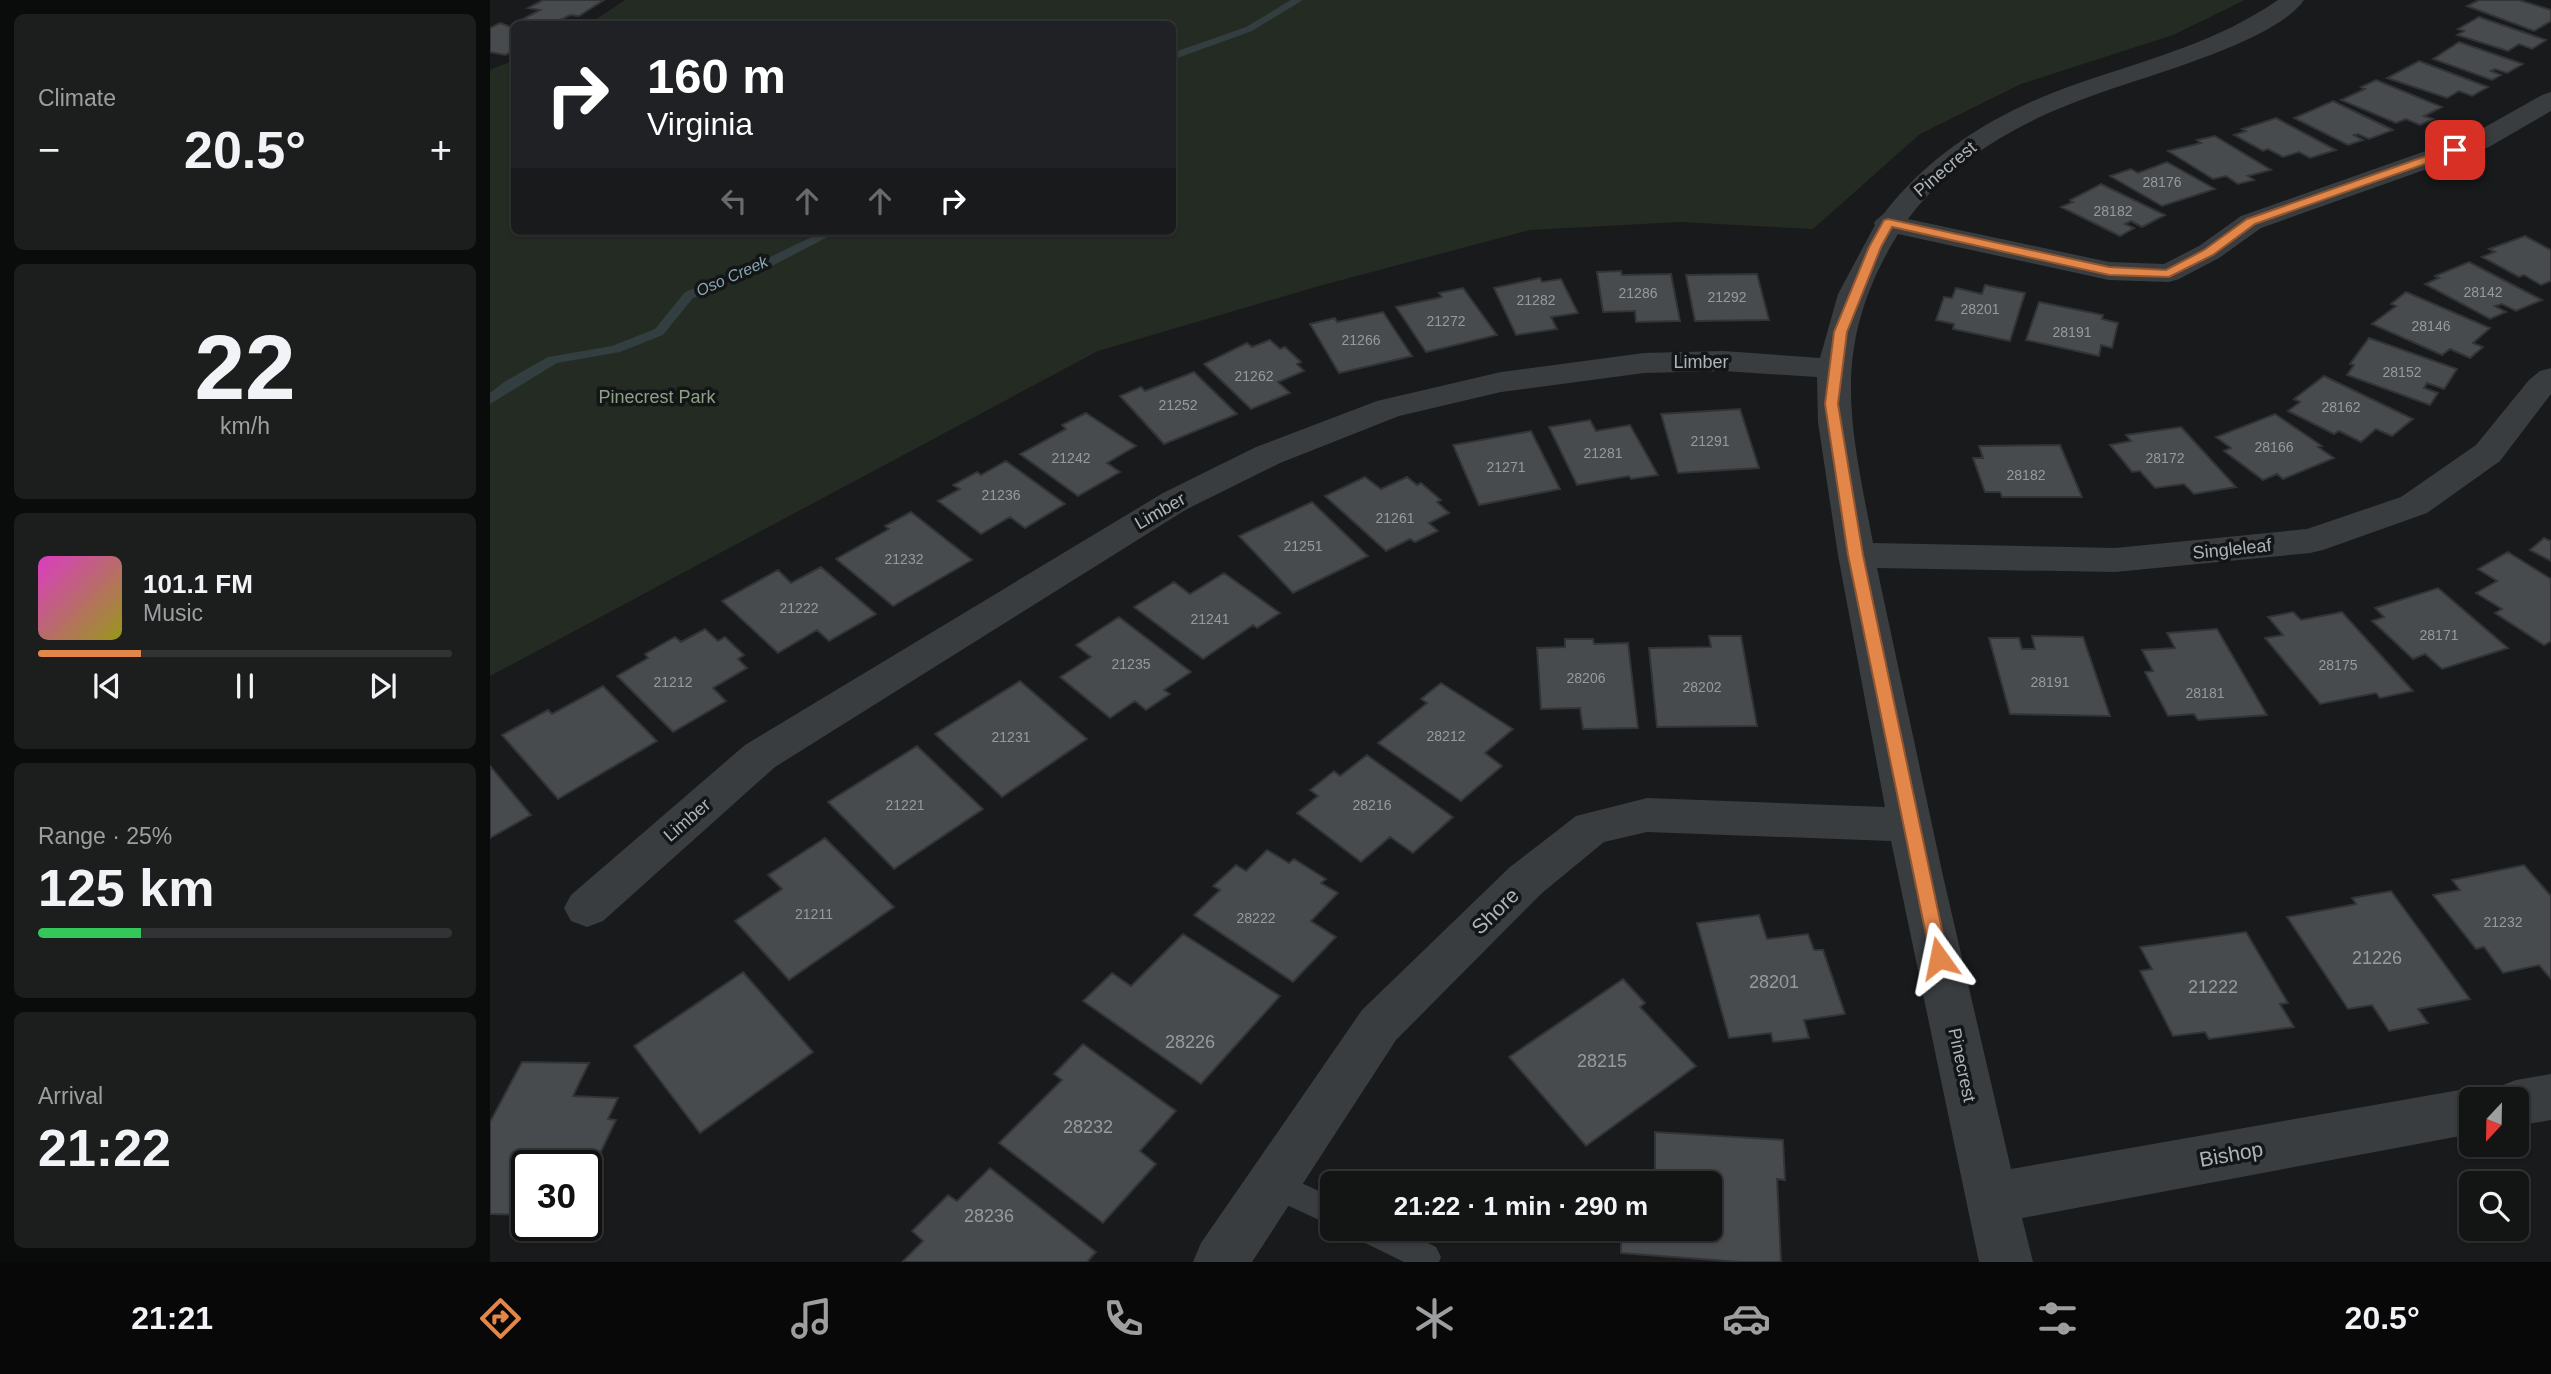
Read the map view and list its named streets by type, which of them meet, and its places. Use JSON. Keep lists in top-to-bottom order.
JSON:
{
  "streets": {
    "street": [
      "Pinecrest",
      "Limber",
      "Singleleaf",
      "Shore",
      "Bishop"
    ]
  },
  "crossings": [
    ["Pinecrest", "Limber"],
    ["Pinecrest", "Singleleaf"],
    ["Pinecrest", "Shore"],
    ["Pinecrest", "Bishop"]
  ],
  "water": ["Oso Creek"],
  "parks": ["Pinecrest Park"],
  "house_numbers": [
    "28176",
    "28182",
    "28142",
    "21286",
    "21292",
    "21282",
    "28201",
    "21272",
    "28146",
    "28191",
    "21266",
    "28152",
    "21262",
    "21252",
    "28162",
    "21291",
    "28166",
    "21281",
    "21242",
    "28172",
    "21271",
    "28182",
    "21236",
    "21261",
    "21251",
    "21232",
    "21222",
    "21241",
    "28171",
    "21235",
    "28175",
    "28206",
    "21212",
    "28191",
    "28202",
    "28181",
    "28212",
    "21231",
    "21221",
    "28216",
    "21211",
    "28222",
    "21232",
    "21226",
    "28201",
    "21222",
    "28226",
    "28215",
    "28232",
    "28236"
  ],
  "north": "bottom",
  "page": {
    "tile": [
      "Climate",
      ["22", "km/h"],
      ["Range · 25%", "125 km"],
      ["Arrival", "21:22"]
    ],
    "turn": ["160 m", "Virginia"],
    "heat": ["−", "20.5°", "+"],
    "song": ["101.1 FM", "Music"],
    "limit": "30",
    "trip": "21:22 · 1 min · 290 m",
    "tabs": ["21:21", "20.5°"]
  }
}
